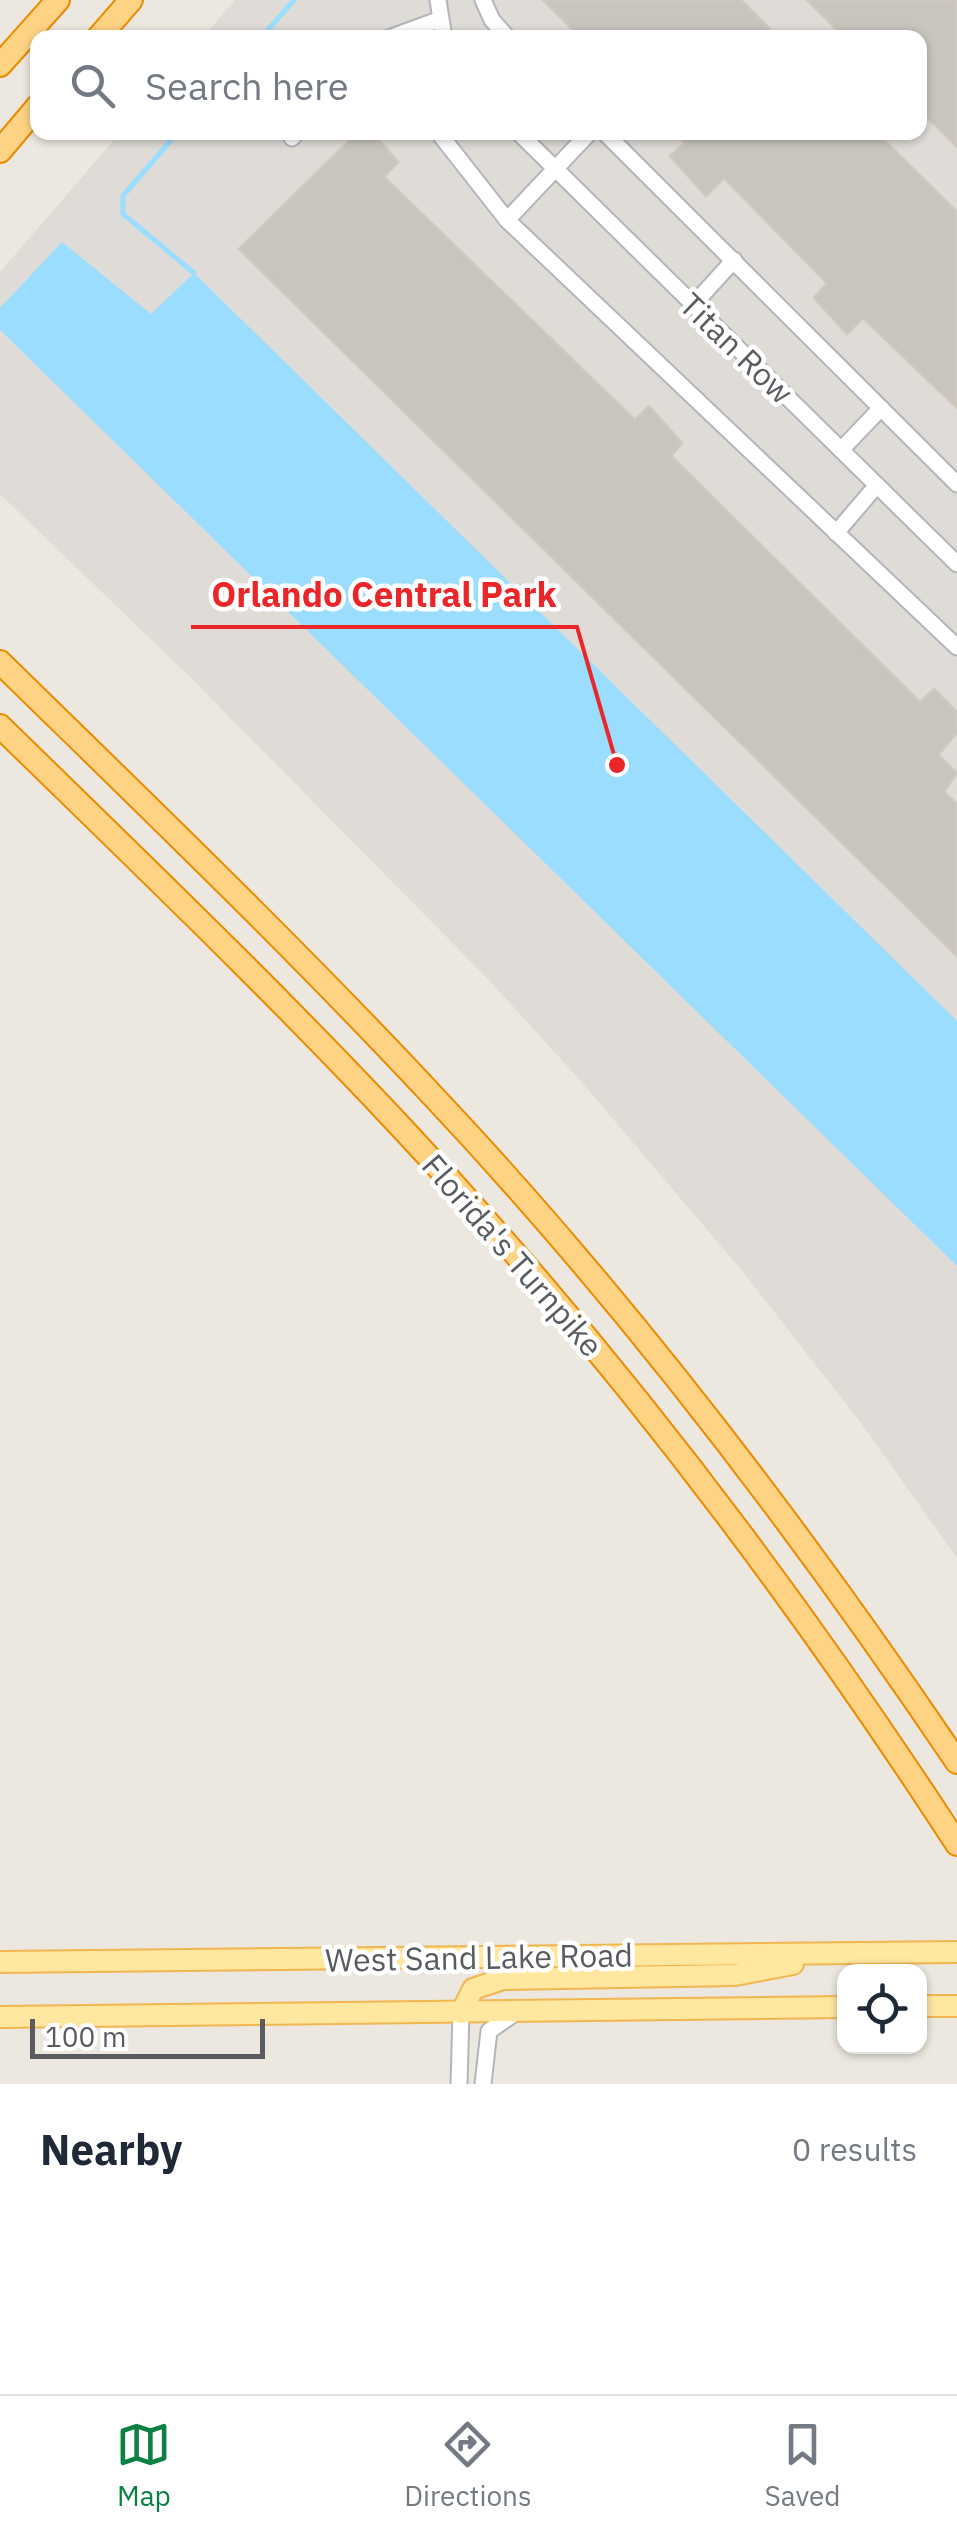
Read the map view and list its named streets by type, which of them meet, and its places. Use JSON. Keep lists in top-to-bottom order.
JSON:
{
  "streets": {
    "highway": ["Florida's Turnpike"],
    "main road": ["West Sand Lake Road"],
    "street": ["Titan Row"]
  },
  "places": ["Orlando Central Park"],
  "scale_bar": "100 m",
  "page": {
    "search": "Search here",
    "scale": "100 m",
    "heading": ["Nearby", "0 results"],
    "nav": ["Map", "Directions", "Saved"]
  }
}
